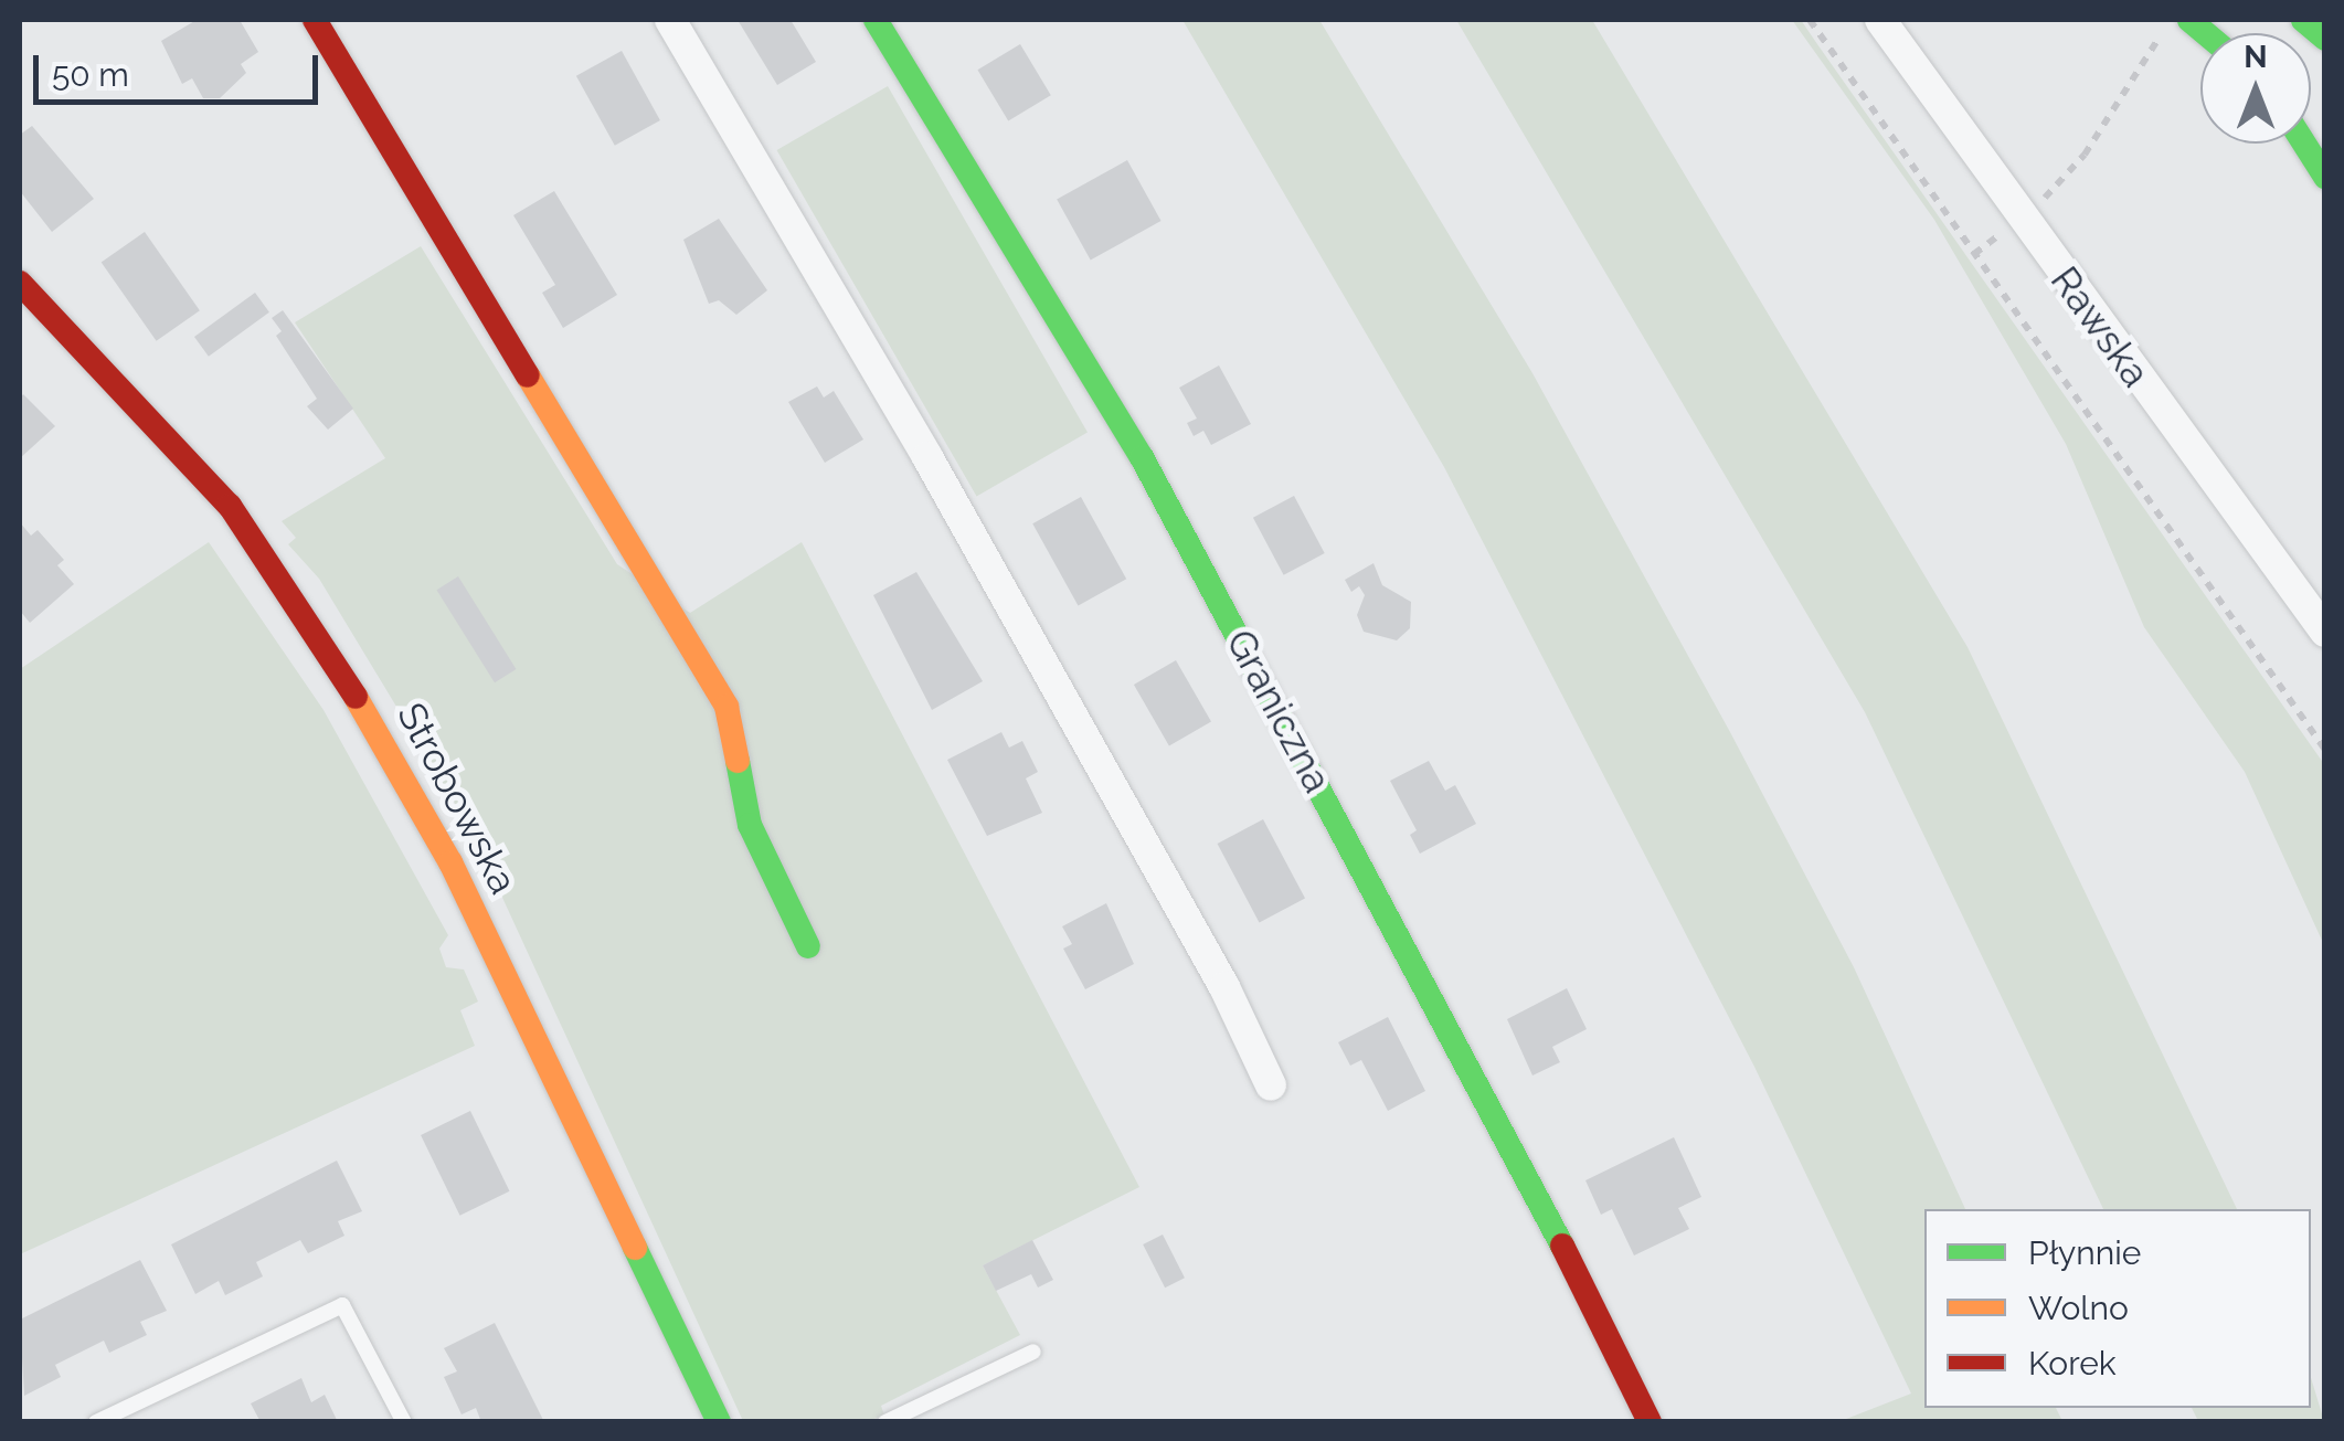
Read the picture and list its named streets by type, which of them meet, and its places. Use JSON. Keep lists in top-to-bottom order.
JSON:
{
  "streets": {
    "street": ["Rawska", "Graniczna", "Strobowska"]
  },
  "legend": ["Płynnie", "Wolno", "Korek"],
  "scale_bar": "50 m",
  "north": "top"
}
